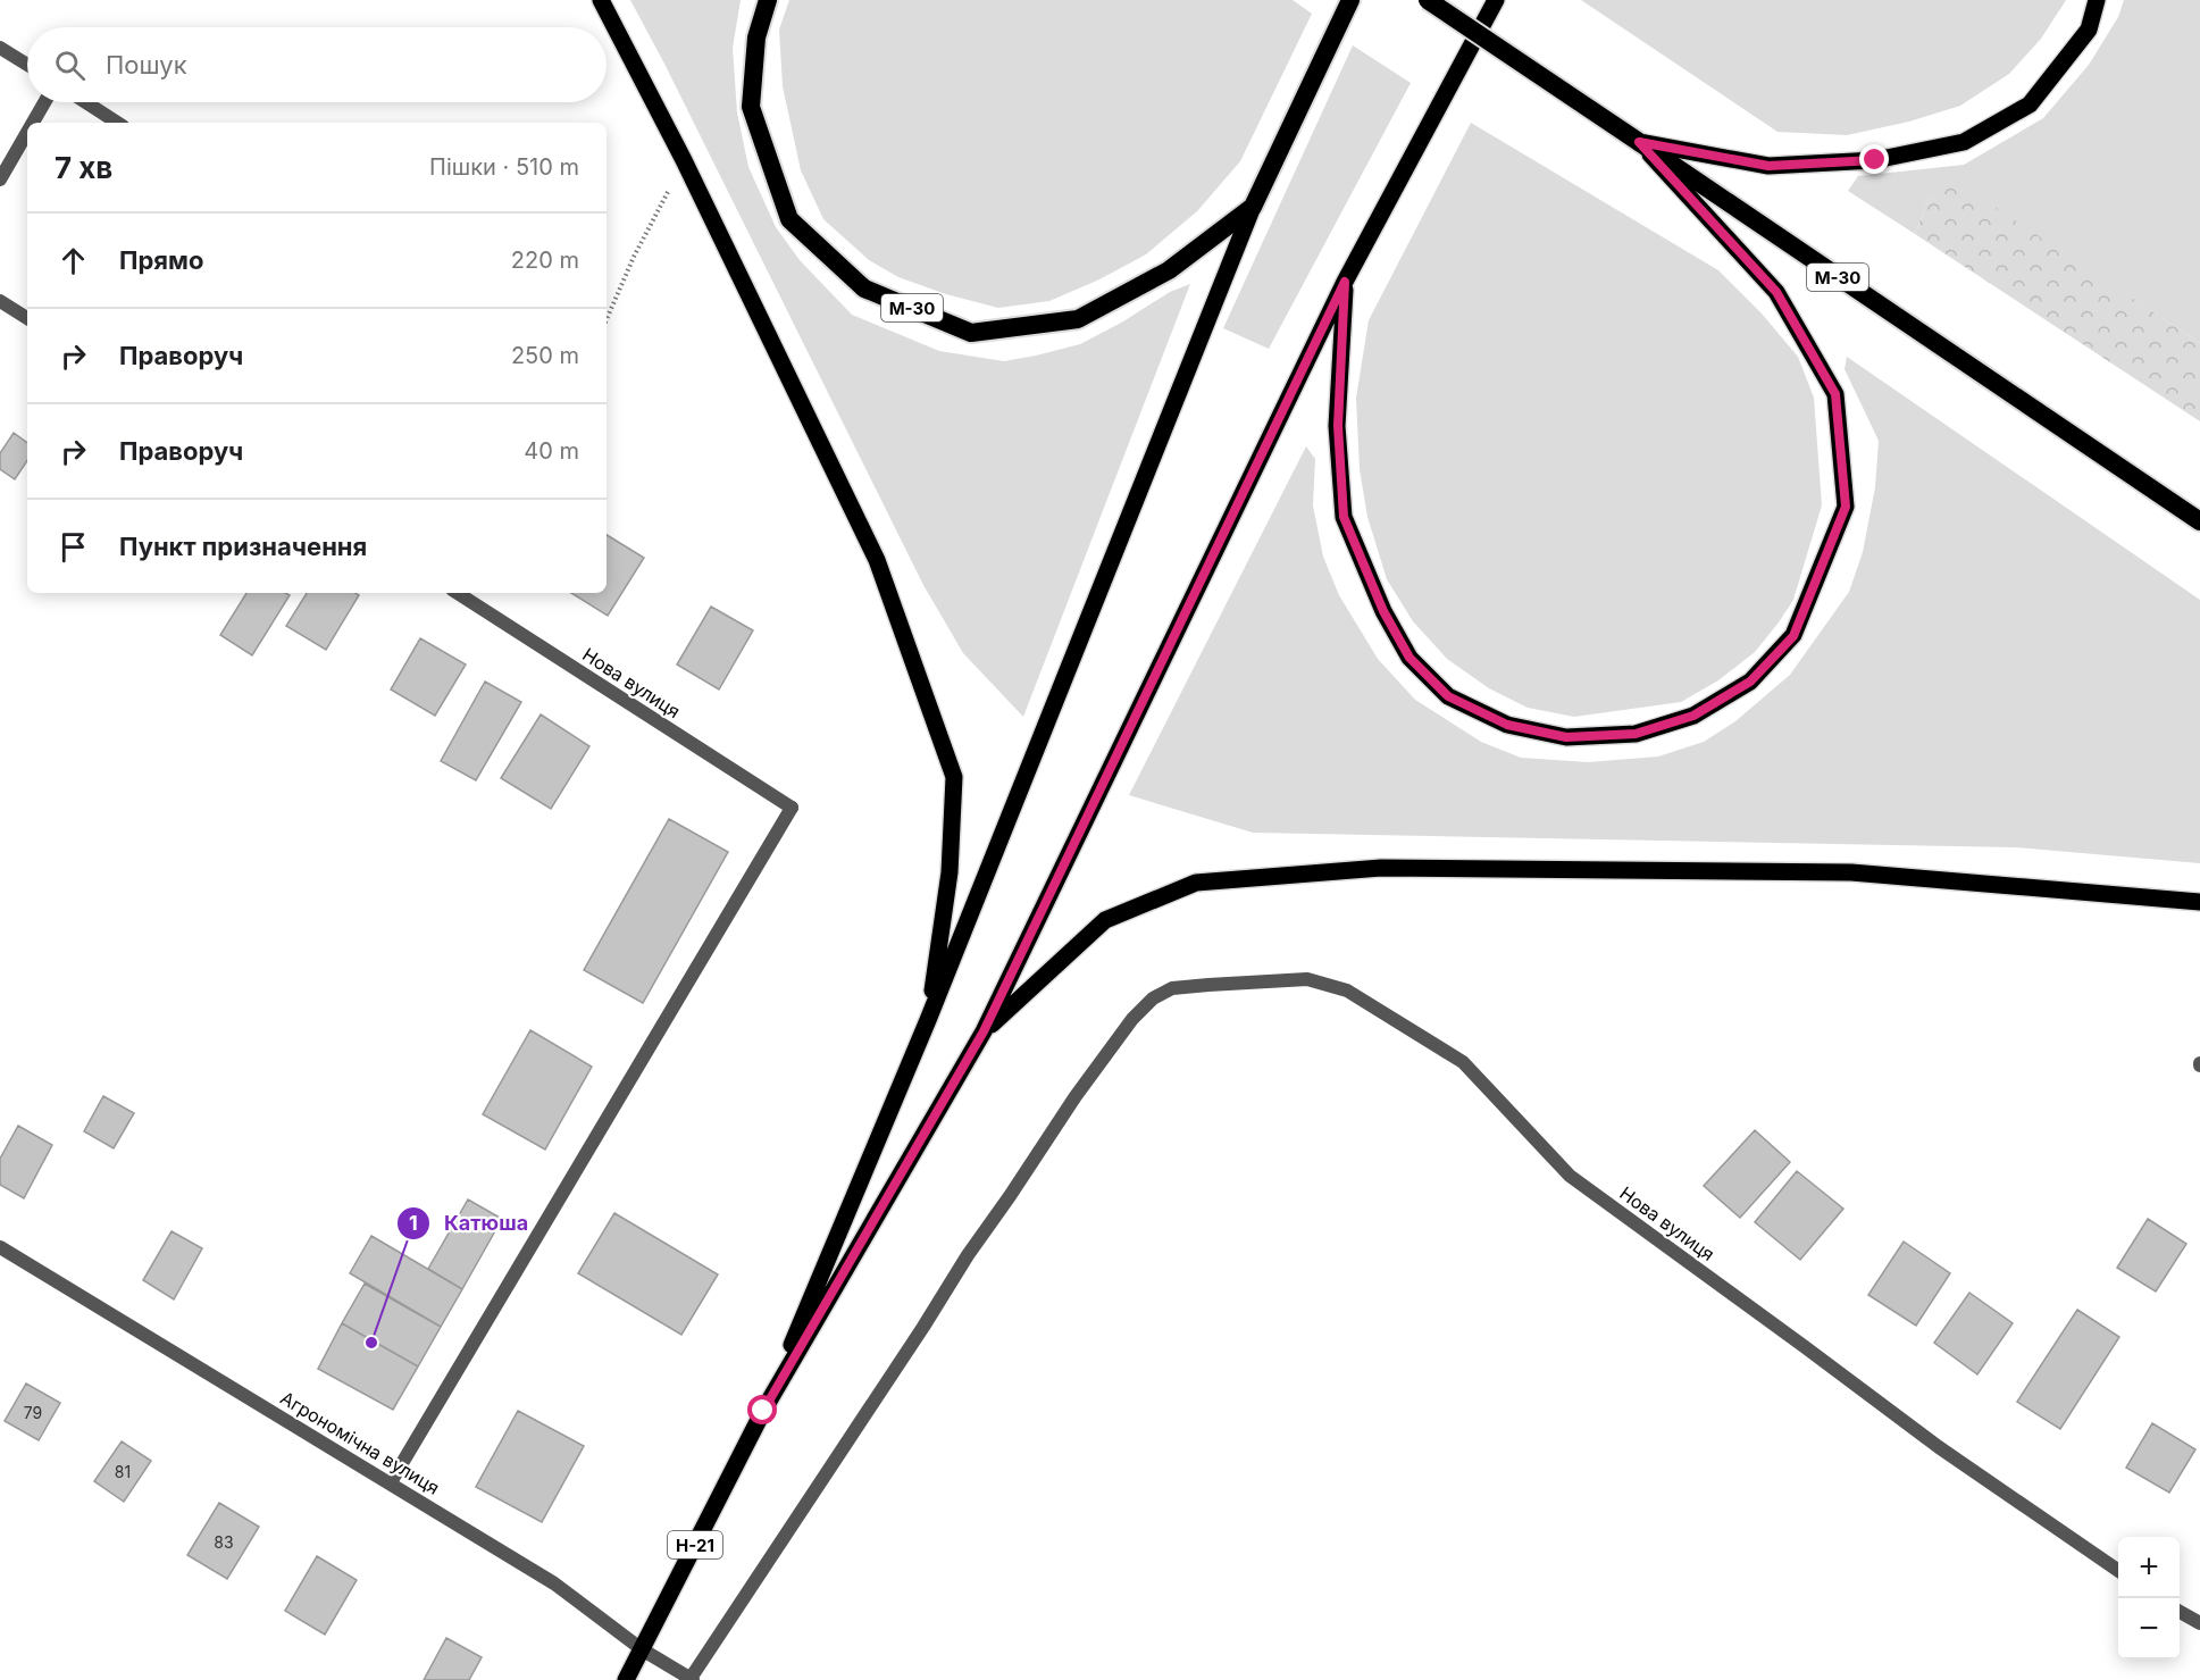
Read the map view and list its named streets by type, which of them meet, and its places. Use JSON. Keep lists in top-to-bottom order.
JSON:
{
  "streets": {
    "highway": ["М-30"],
    "main road": ["Н-21"],
    "street": ["Нова вулиця", "Агрономічна вулиця"]
  },
  "crossings": [
    ["Нова вулиця", "Агрономічна вулиця"],
    ["Агрономічна вулиця", "Н-21"]
  ],
  "places": ["Катюша"],
  "house_numbers": ["79", "81", "83"],
  "page": {
    "search": "Пошук",
    "heading": ["7 хв", "Пішки · 510 m"],
    "list": [
      ["Прямо", "220 m"],
      ["Праворуч", "250 m"],
      ["Праворуч", "40 m"],
      "Пункт призначення"
    ],
    "map_buttons": ["+", "−"]
  }
}
